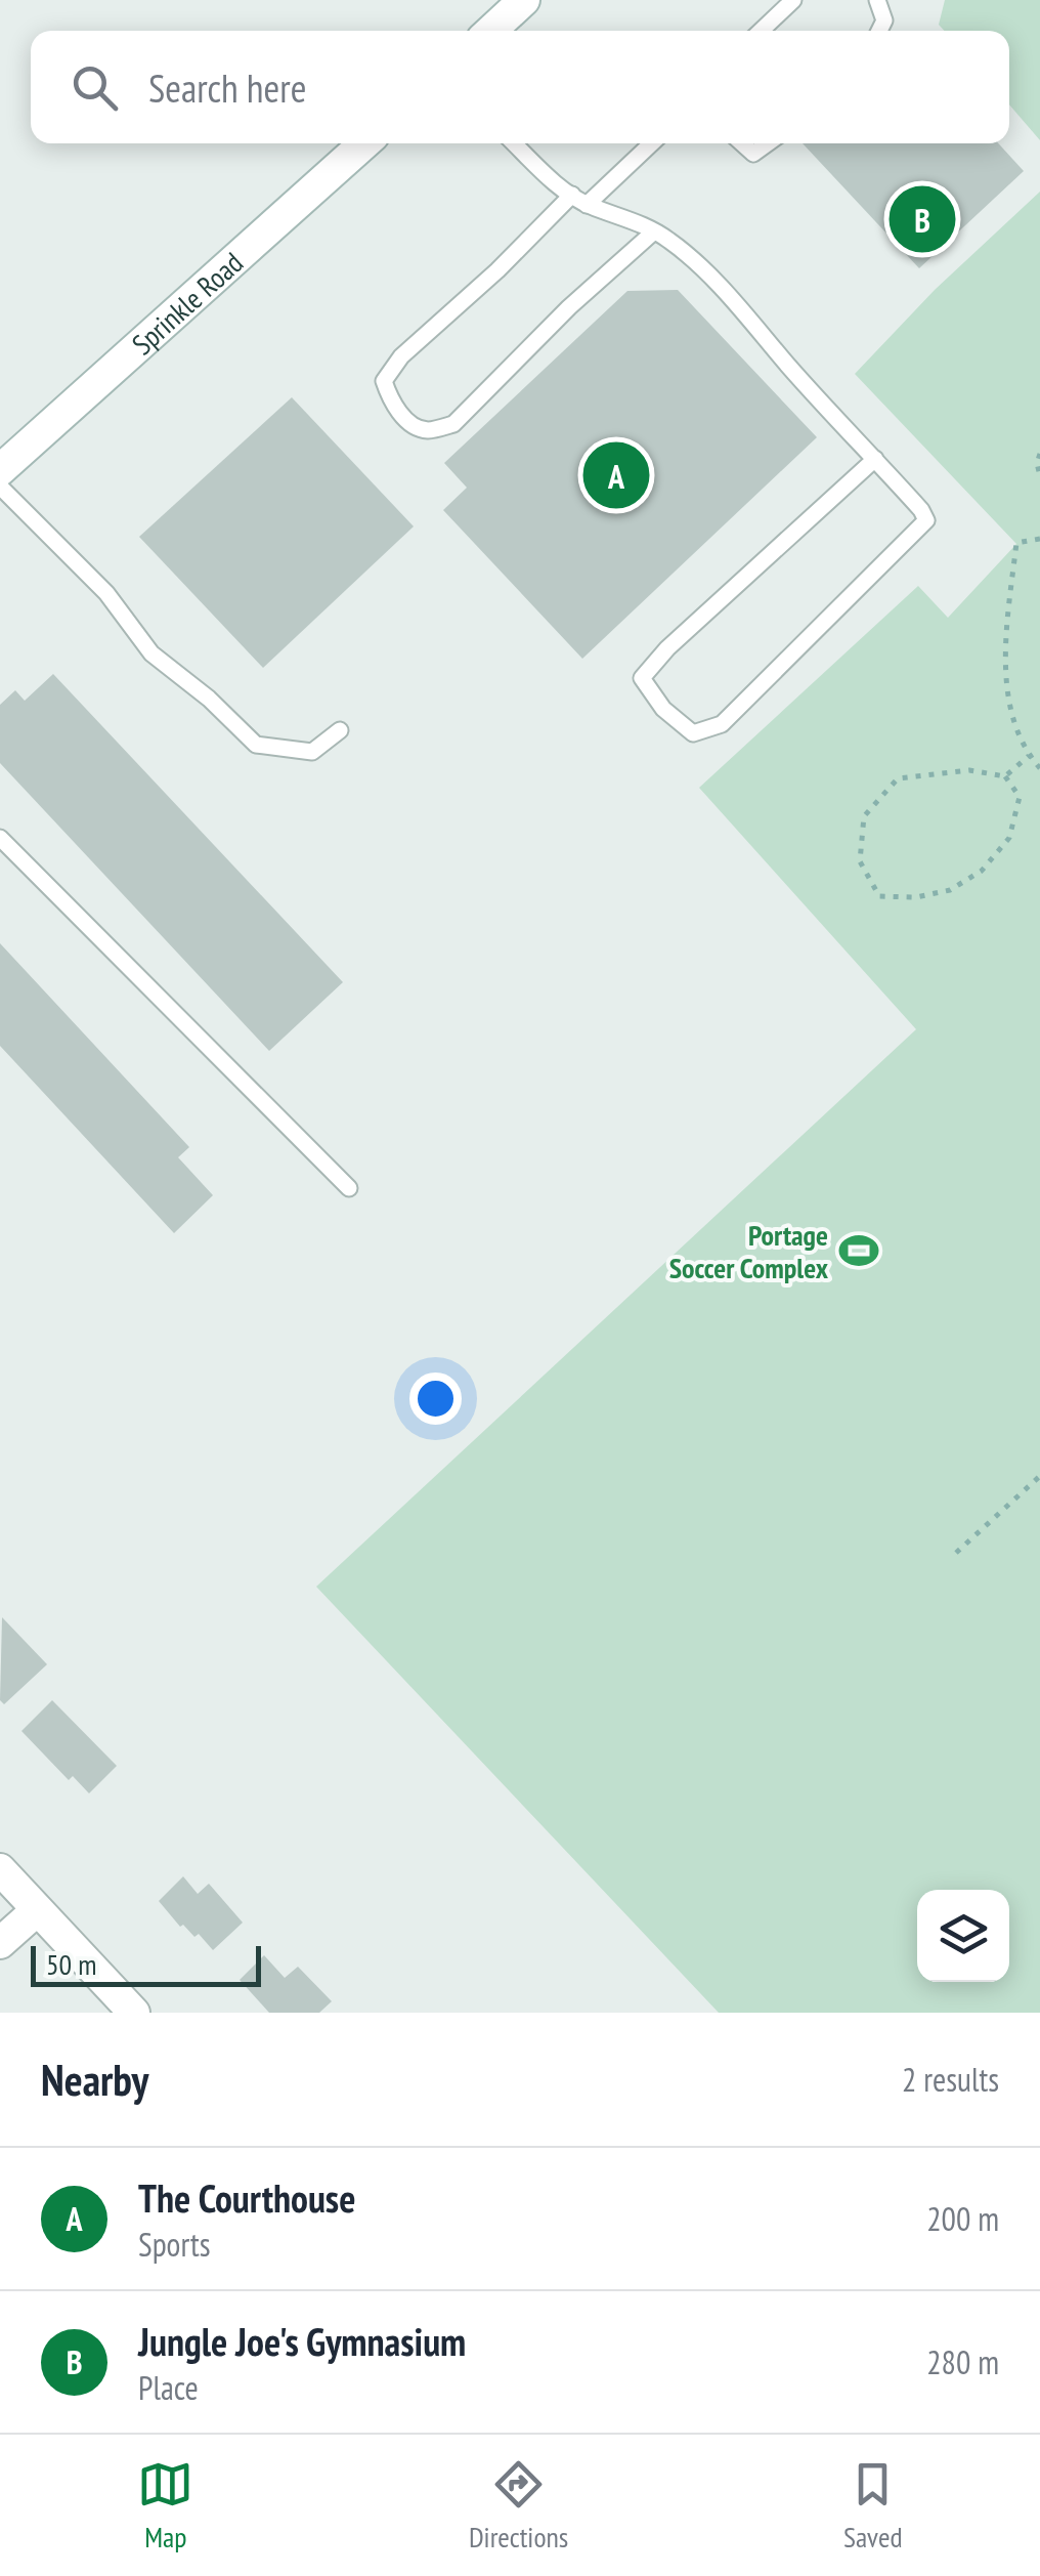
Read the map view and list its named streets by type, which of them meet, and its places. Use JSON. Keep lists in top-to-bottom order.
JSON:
{
  "streets": {
    "main road": ["Sprinkle Road"]
  },
  "places": {
    "sports": ["Portage Soccer Complex"]
  },
  "scale_bar": "50 m",
  "page": {
    "search": "Search here",
    "pins": ["B", "A"],
    "scale": "50 m",
    "heading": ["Nearby", "2 results"],
    "list": [
      {
        "mark": "A",
        "name": "The Courthouse",
        "note": "Sports",
        "value": "200 m"
      },
      {
        "mark": "B",
        "name": "Jungle Joe's Gymnasium",
        "note": "Place",
        "value": "280 m"
      }
    ],
    "nav": ["Map", "Directions", "Saved"]
  }
}
